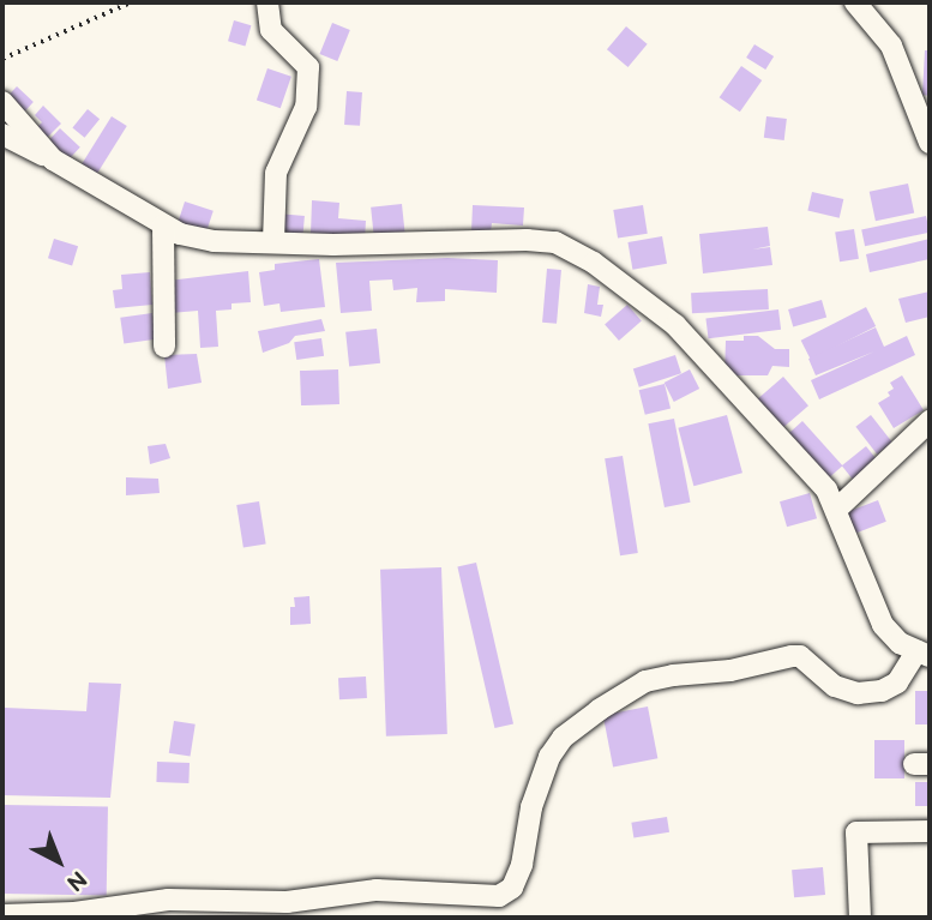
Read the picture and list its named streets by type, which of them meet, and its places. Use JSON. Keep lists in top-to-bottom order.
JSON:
{
  "north": "bottom right"
}
